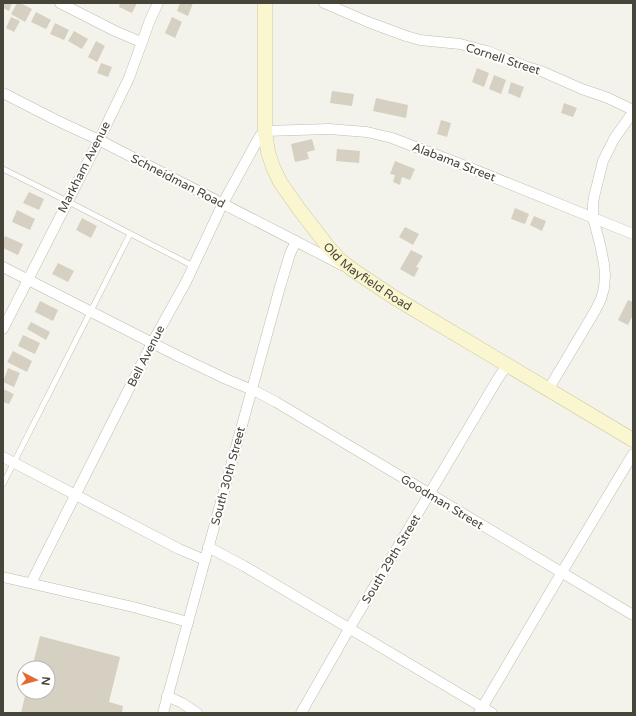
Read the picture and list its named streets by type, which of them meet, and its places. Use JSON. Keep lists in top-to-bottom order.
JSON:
{
  "streets": {
    "main road": ["Old Mayfield Road"],
    "street": [
      "Cornell Street",
      "Alabama Street",
      "Markham Avenue",
      "Schneidman Road",
      "Bell Avenue",
      "South 30th Street",
      "Goodman Street",
      "South 29th Street"
    ]
  },
  "crossings": [
    ["Alabama Street", "Old Mayfield Road"],
    ["Alabama Street", "Bell Avenue"],
    ["Markham Avenue", "Schneidman Road"],
    ["Markham Avenue", "Goodman Street"],
    ["Schneidman Road", "Old Mayfield Road"],
    ["Schneidman Road", "Bell Avenue"],
    ["Schneidman Road", "South 30th Street"],
    ["Old Mayfield Road", "Bell Avenue"],
    ["Old Mayfield Road", "South 29th Street"],
    ["Bell Avenue", "Goodman Street"],
    ["South 30th Street", "Goodman Street"],
    ["Goodman Street", "South 29th Street"]
  ],
  "north": "right"
}
